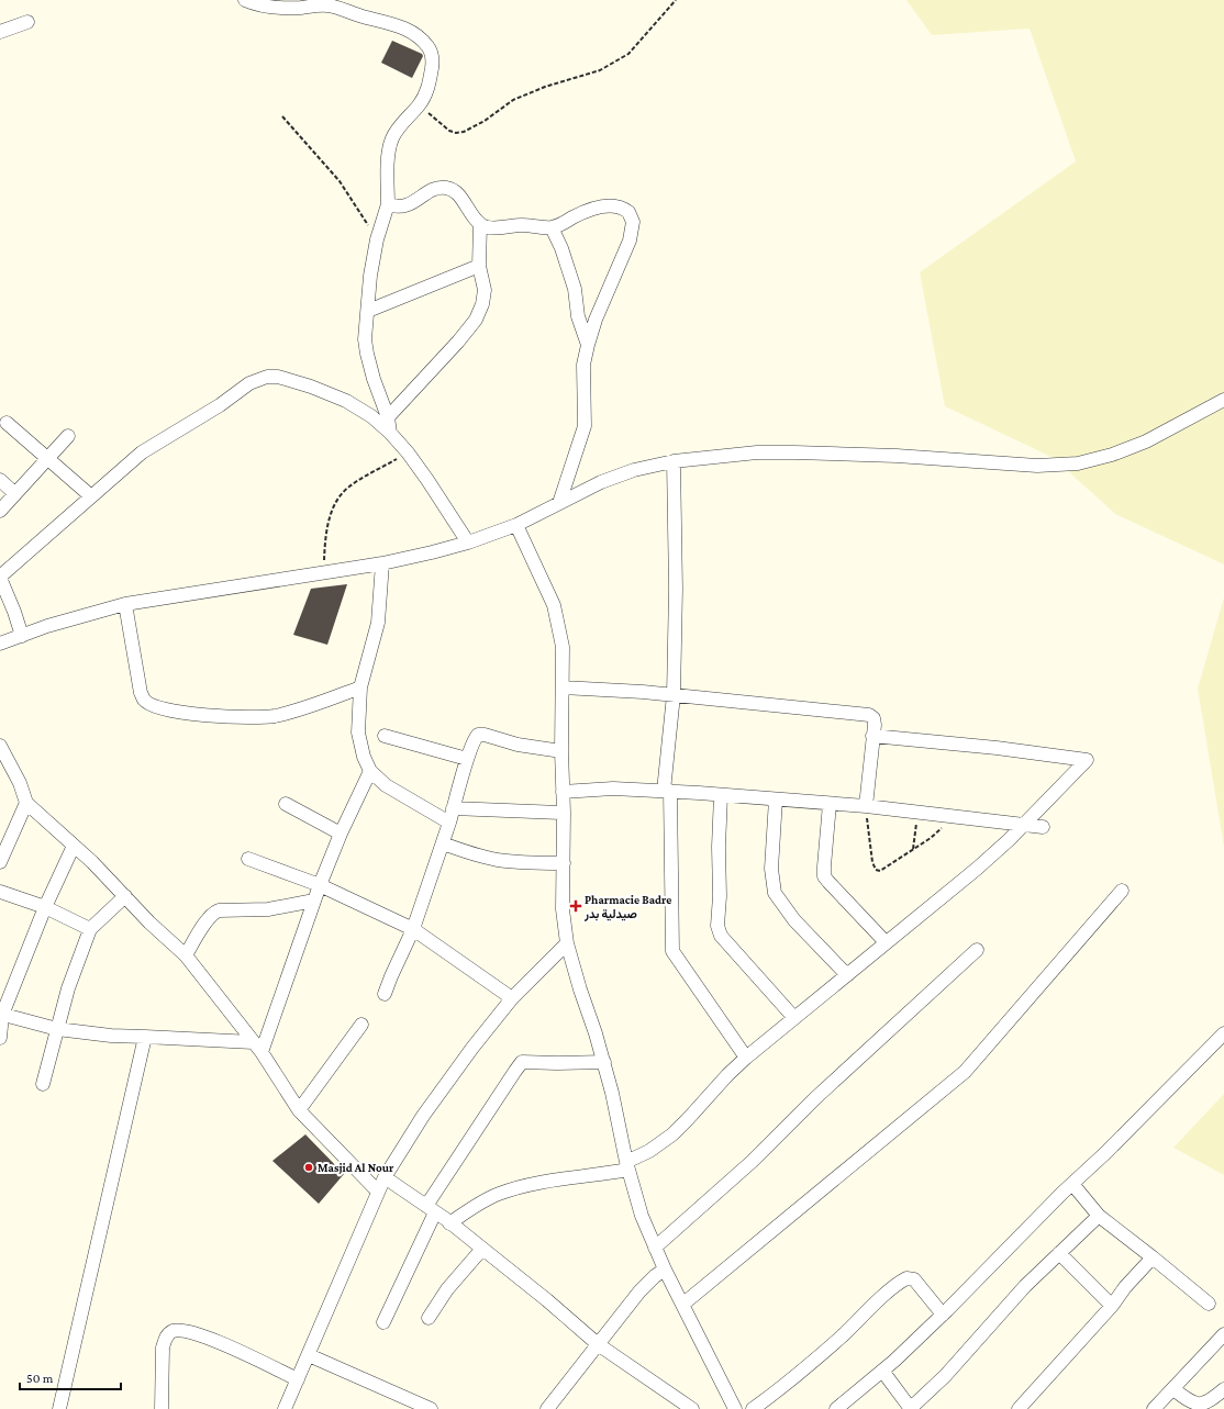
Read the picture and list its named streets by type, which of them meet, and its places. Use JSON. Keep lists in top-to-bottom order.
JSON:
{
  "places": {
    "health": ["Pharmacie Badre صيدلية بدر"],
    "other": ["Masjid Al Nour"]
  },
  "scale_bar": "50 m"
}
